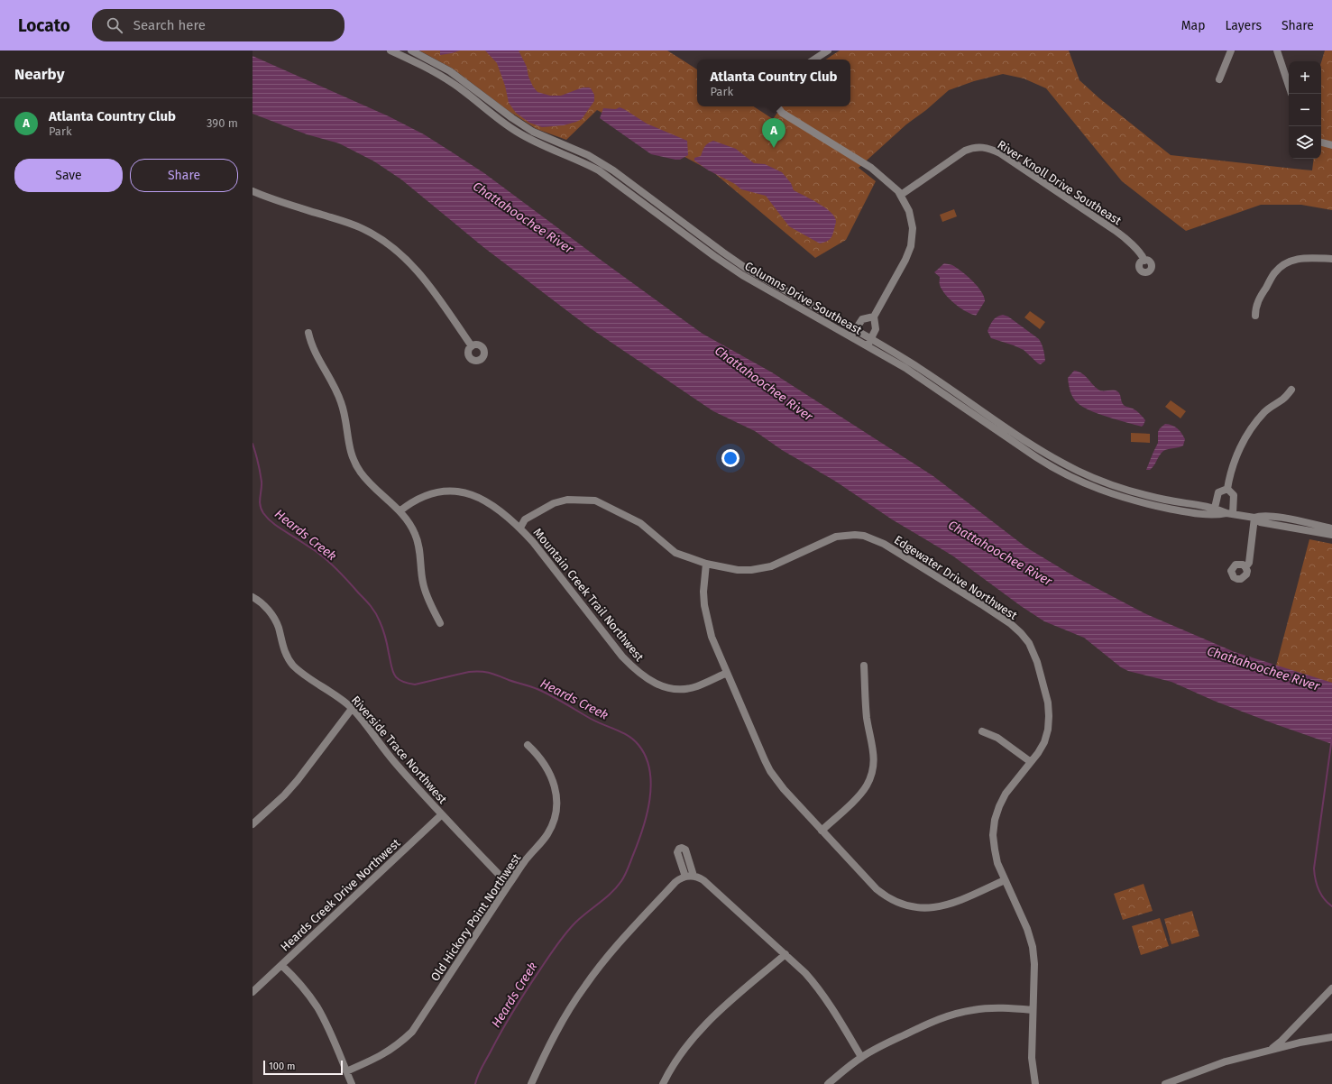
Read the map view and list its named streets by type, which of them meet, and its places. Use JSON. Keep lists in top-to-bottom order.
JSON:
{
  "streets": {
    "street": [
      "River Knoll Drive Southeast",
      "Columns Drive Southeast",
      "Edgewater Drive Northwest",
      "Mountain Creek Trail Northwest",
      "Riverside Trace Northwest",
      "Heards Creek Drive Northwest",
      "Old Hickory Point Northwest"
    ]
  },
  "crossings": [
    ["Edgewater Drive Northwest", "Mountain Creek Trail Northwest"],
    ["Riverside Trace Northwest", "Heards Creek Drive Northwest"],
    ["Riverside Trace Northwest", "Old Hickory Point Northwest"]
  ],
  "water": ["Chattahoochee River", "Heards Creek"],
  "scale_bar": "100 m",
  "page": {
    "header": "Locato",
    "search": "Search here",
    "nav": ["Map", "Layers", "Share"],
    "heading": "Nearby",
    "popup": ["Atlanta Country Club", "Park"],
    "map_buttons": ["+", "−"],
    "list": [
      {
        "mark": "A",
        "name": "Atlanta Country Club",
        "note": "Park",
        "value": "390 m"
      }
    ],
    "pins": "A",
    "buttons": ["Save", "Share"],
    "scale": "100 m"
  }
}
